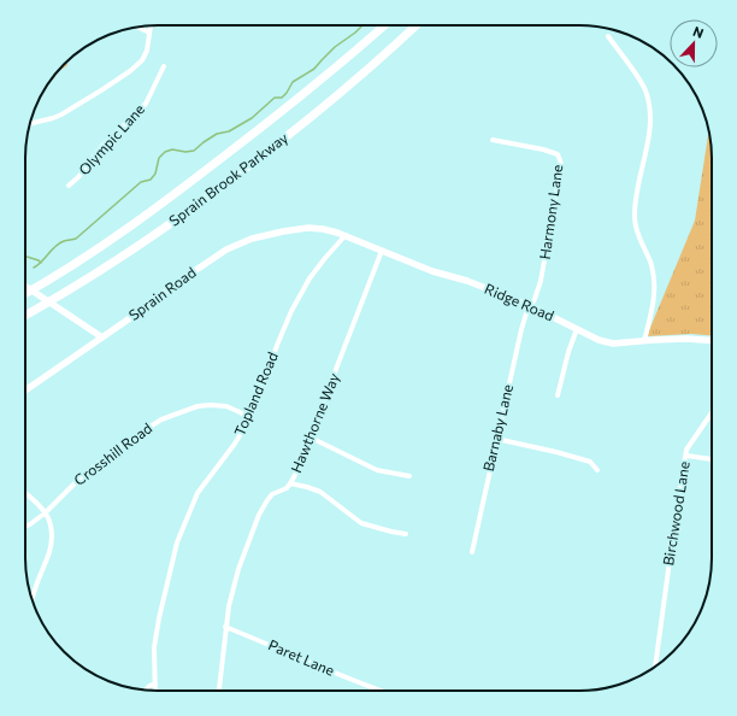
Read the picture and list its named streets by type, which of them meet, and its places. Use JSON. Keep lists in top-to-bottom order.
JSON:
{
  "streets": {
    "highway": ["Sprain Brook Parkway"],
    "street": [
      "Olympic Lane",
      "Harmony Lane",
      "Sprain Road",
      "Ridge Road",
      "Topland Road",
      "Hawthorne Way",
      "Barnaby Lane",
      "Crosshill Road",
      "Birchwood Lane",
      "Paret Lane"
    ]
  },
  "crossings": [
    ["Harmony Lane", "Ridge Road"],
    ["Harmony Lane", "Barnaby Lane"],
    ["Sprain Road", "Ridge Road"],
    ["Ridge Road", "Topland Road"],
    ["Ridge Road", "Hawthorne Way"],
    ["Ridge Road", "Barnaby Lane"],
    ["Topland Road", "Crosshill Road"],
    ["Hawthorne Way", "Paret Lane"]
  ],
  "north": "top"
}
